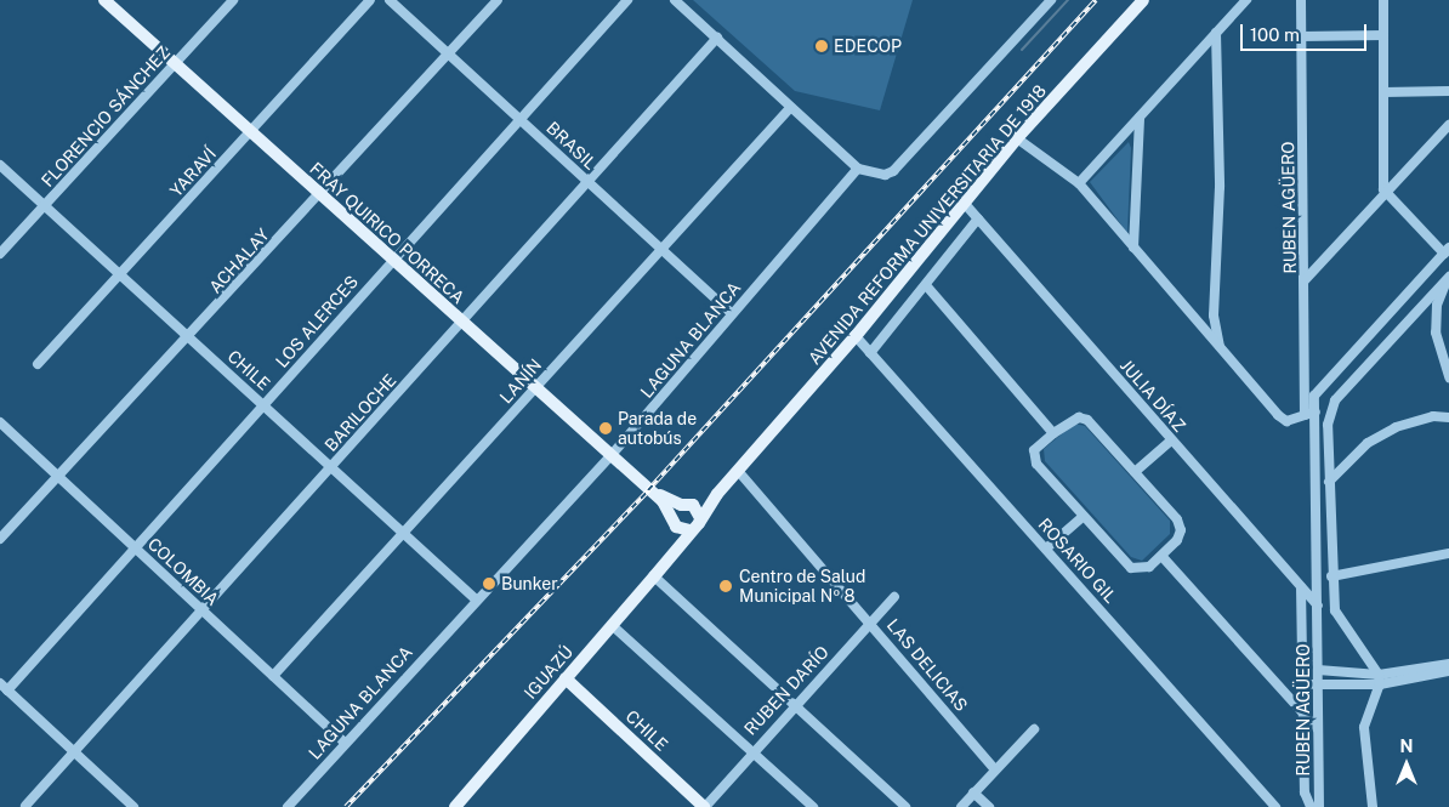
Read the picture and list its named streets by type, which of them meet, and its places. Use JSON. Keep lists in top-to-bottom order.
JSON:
{
  "streets": {
    "main road": [
      "AVENIDA REFORMA UNIVERSITARIA DE 1918",
      "FRAY QUIRICO PORRECA",
      "CHILE",
      "IGUAZÚ"
    ],
    "street": [
      "FLORENCIO SÁNCHEZ",
      "BRASIL",
      "YARAVÍ",
      "RUBEN AGÜERO",
      "ACHALAY",
      "LOS ALERCES",
      "LAGUNA BLANCA",
      "LANÍN",
      "JULIA DÍAZ",
      "BARILOCHE",
      "ROSARIO GIL",
      "COLOMBIA",
      "LAS DELICIAS",
      "RUBEN DARÍO"
    ]
  },
  "crossings": [
    ["FLORENCIO SÁNCHEZ", "FRAY QUIRICO PORRECA"],
    ["FLORENCIO SÁNCHEZ", "CHILE"],
    ["BRASIL", "ACHALAY"],
    ["BRASIL", "LOS ALERCES"],
    ["BRASIL", "LAGUNA BLANCA"],
    ["BRASIL", "LANÍN"],
    ["BRASIL", "BARILOCHE"],
    ["YARAVÍ", "FRAY QUIRICO PORRECA"],
    ["YARAVÍ", "CHILE"],
    ["RUBEN AGÜERO", "JULIA DÍAZ"],
    ["AVENIDA REFORMA UNIVERSITARIA DE 1918", "JULIA DÍAZ"],
    ["AVENIDA REFORMA UNIVERSITARIA DE 1918", "ROSARIO GIL"],
    ["AVENIDA REFORMA UNIVERSITARIA DE 1918", "LAS DELICIAS"],
    ["FRAY QUIRICO PORRECA", "ACHALAY"],
    ["FRAY QUIRICO PORRECA", "LOS ALERCES"],
    ["FRAY QUIRICO PORRECA", "LAGUNA BLANCA"],
    ["FRAY QUIRICO PORRECA", "LANÍN"],
    ["FRAY QUIRICO PORRECA", "BARILOCHE"],
    ["FRAY QUIRICO PORRECA", "IGUAZÚ"],
    ["ACHALAY", "CHILE"],
    ["ACHALAY", "COLOMBIA"],
    ["LOS ALERCES", "CHILE"],
    ["LOS ALERCES", "COLOMBIA"],
    ["LAGUNA BLANCA", "CHILE"],
    ["LAGUNA BLANCA", "COLOMBIA"],
    ["CHILE", "LANÍN"],
    ["CHILE", "BARILOCHE"],
    ["CHILE", "IGUAZÚ"],
    ["CHILE", "RUBEN DARÍO"],
    ["LANÍN", "COLOMBIA"],
    ["BARILOCHE", "COLOMBIA"],
    ["LAS DELICIAS", "RUBEN DARÍO"]
  ],
  "places": [
    "EDECOP",
    "Parada de autobús",
    "Bunker",
    "Centro de Salud Municipal Nº 8"
  ],
  "scale_bar": "100 m",
  "north": "top"
}
